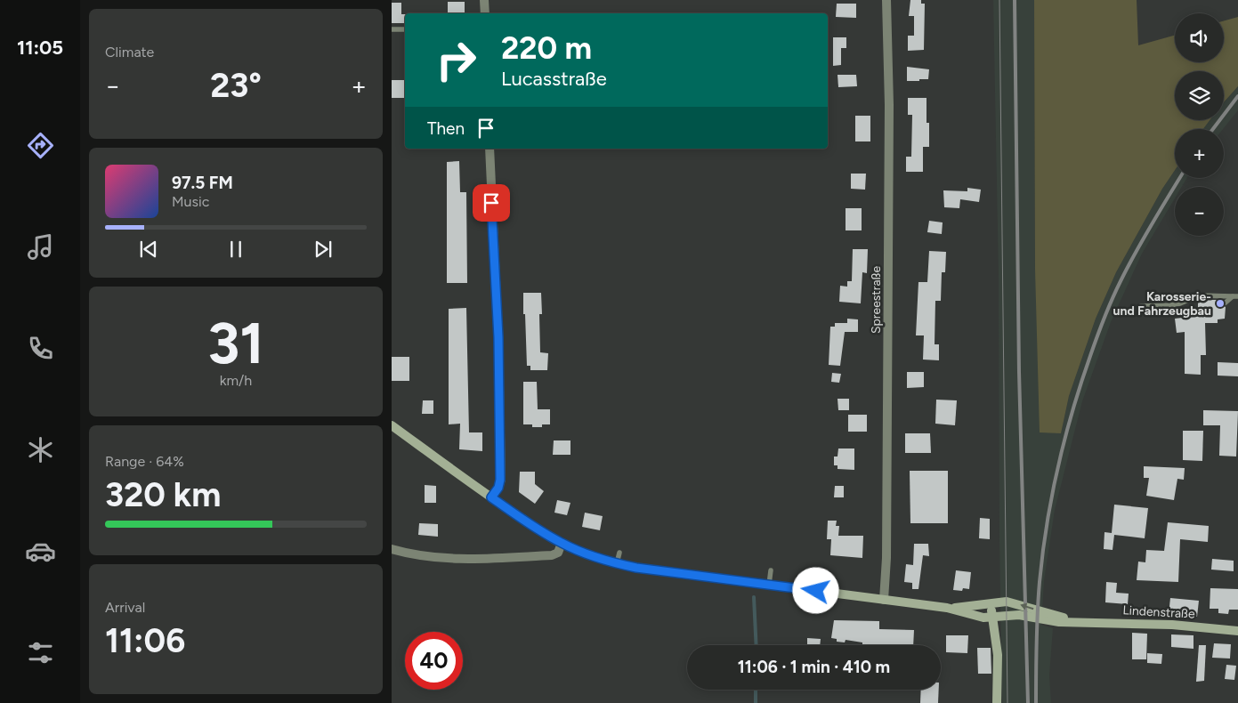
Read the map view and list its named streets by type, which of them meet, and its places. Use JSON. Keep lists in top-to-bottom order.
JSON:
{
  "streets": {
    "street": ["Spreestraße", "Lindenstraße"]
  },
  "places": ["Karosserie- und Fahrzeugbau"],
  "page": {
    "tabs": "11:05",
    "tile": [
      "Climate",
      ["31", "km/h"],
      ["Range · 64%", "320 km"],
      ["Arrival", "11:06"]
    ],
    "map_buttons": ["+", "−"],
    "turn": ["220 m", "Lucasstraße"],
    "heat": ["−", "23°", "+"],
    "then": "Then",
    "song": ["97.5 FM", "Music"],
    "limit": "40",
    "trip": "11:06 · 1 min · 410 m"
  }
}
